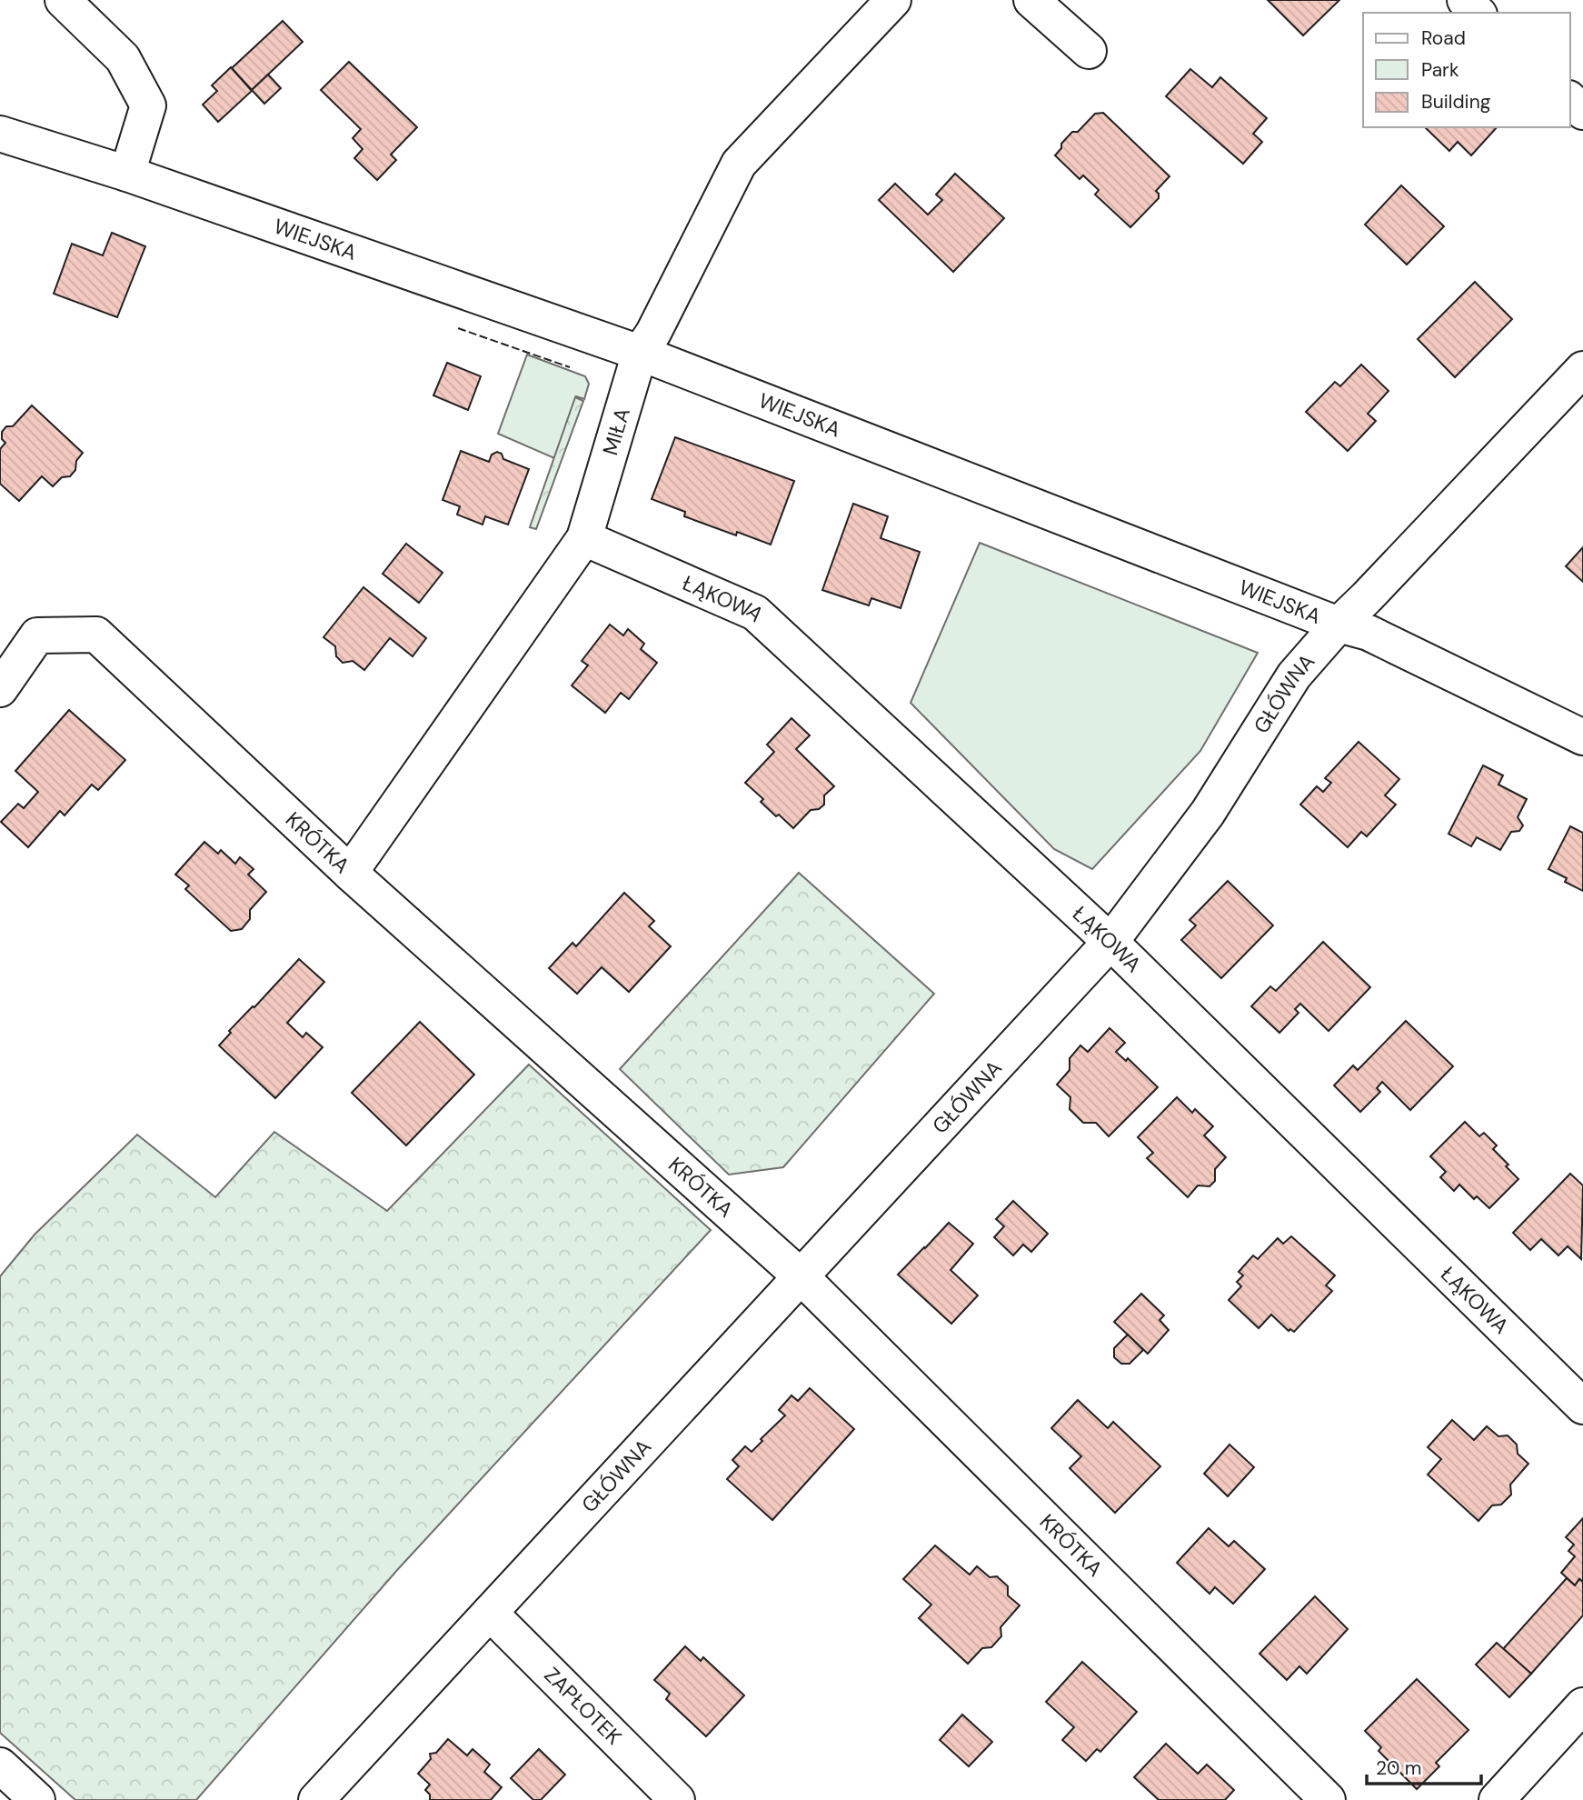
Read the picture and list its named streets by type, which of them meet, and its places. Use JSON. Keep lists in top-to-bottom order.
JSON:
{
  "streets": {
    "street": [
      "WIEJSKA",
      "MIŁA",
      "ŁĄKOWA",
      "GŁÓWNA",
      "KRÓTKA",
      "ZAPŁOTEK"
    ]
  },
  "crossings": [
    ["WIEJSKA", "MIŁA"],
    ["WIEJSKA", "GŁÓWNA"],
    ["MIŁA", "ŁĄKOWA"],
    ["MIŁA", "KRÓTKA"],
    ["ŁĄKOWA", "GŁÓWNA"],
    ["GŁÓWNA", "KRÓTKA"],
    ["GŁÓWNA", "ZAPŁOTEK"]
  ],
  "legend": ["Road", "Park", "Building"],
  "scale_bar": "20 m"
}
